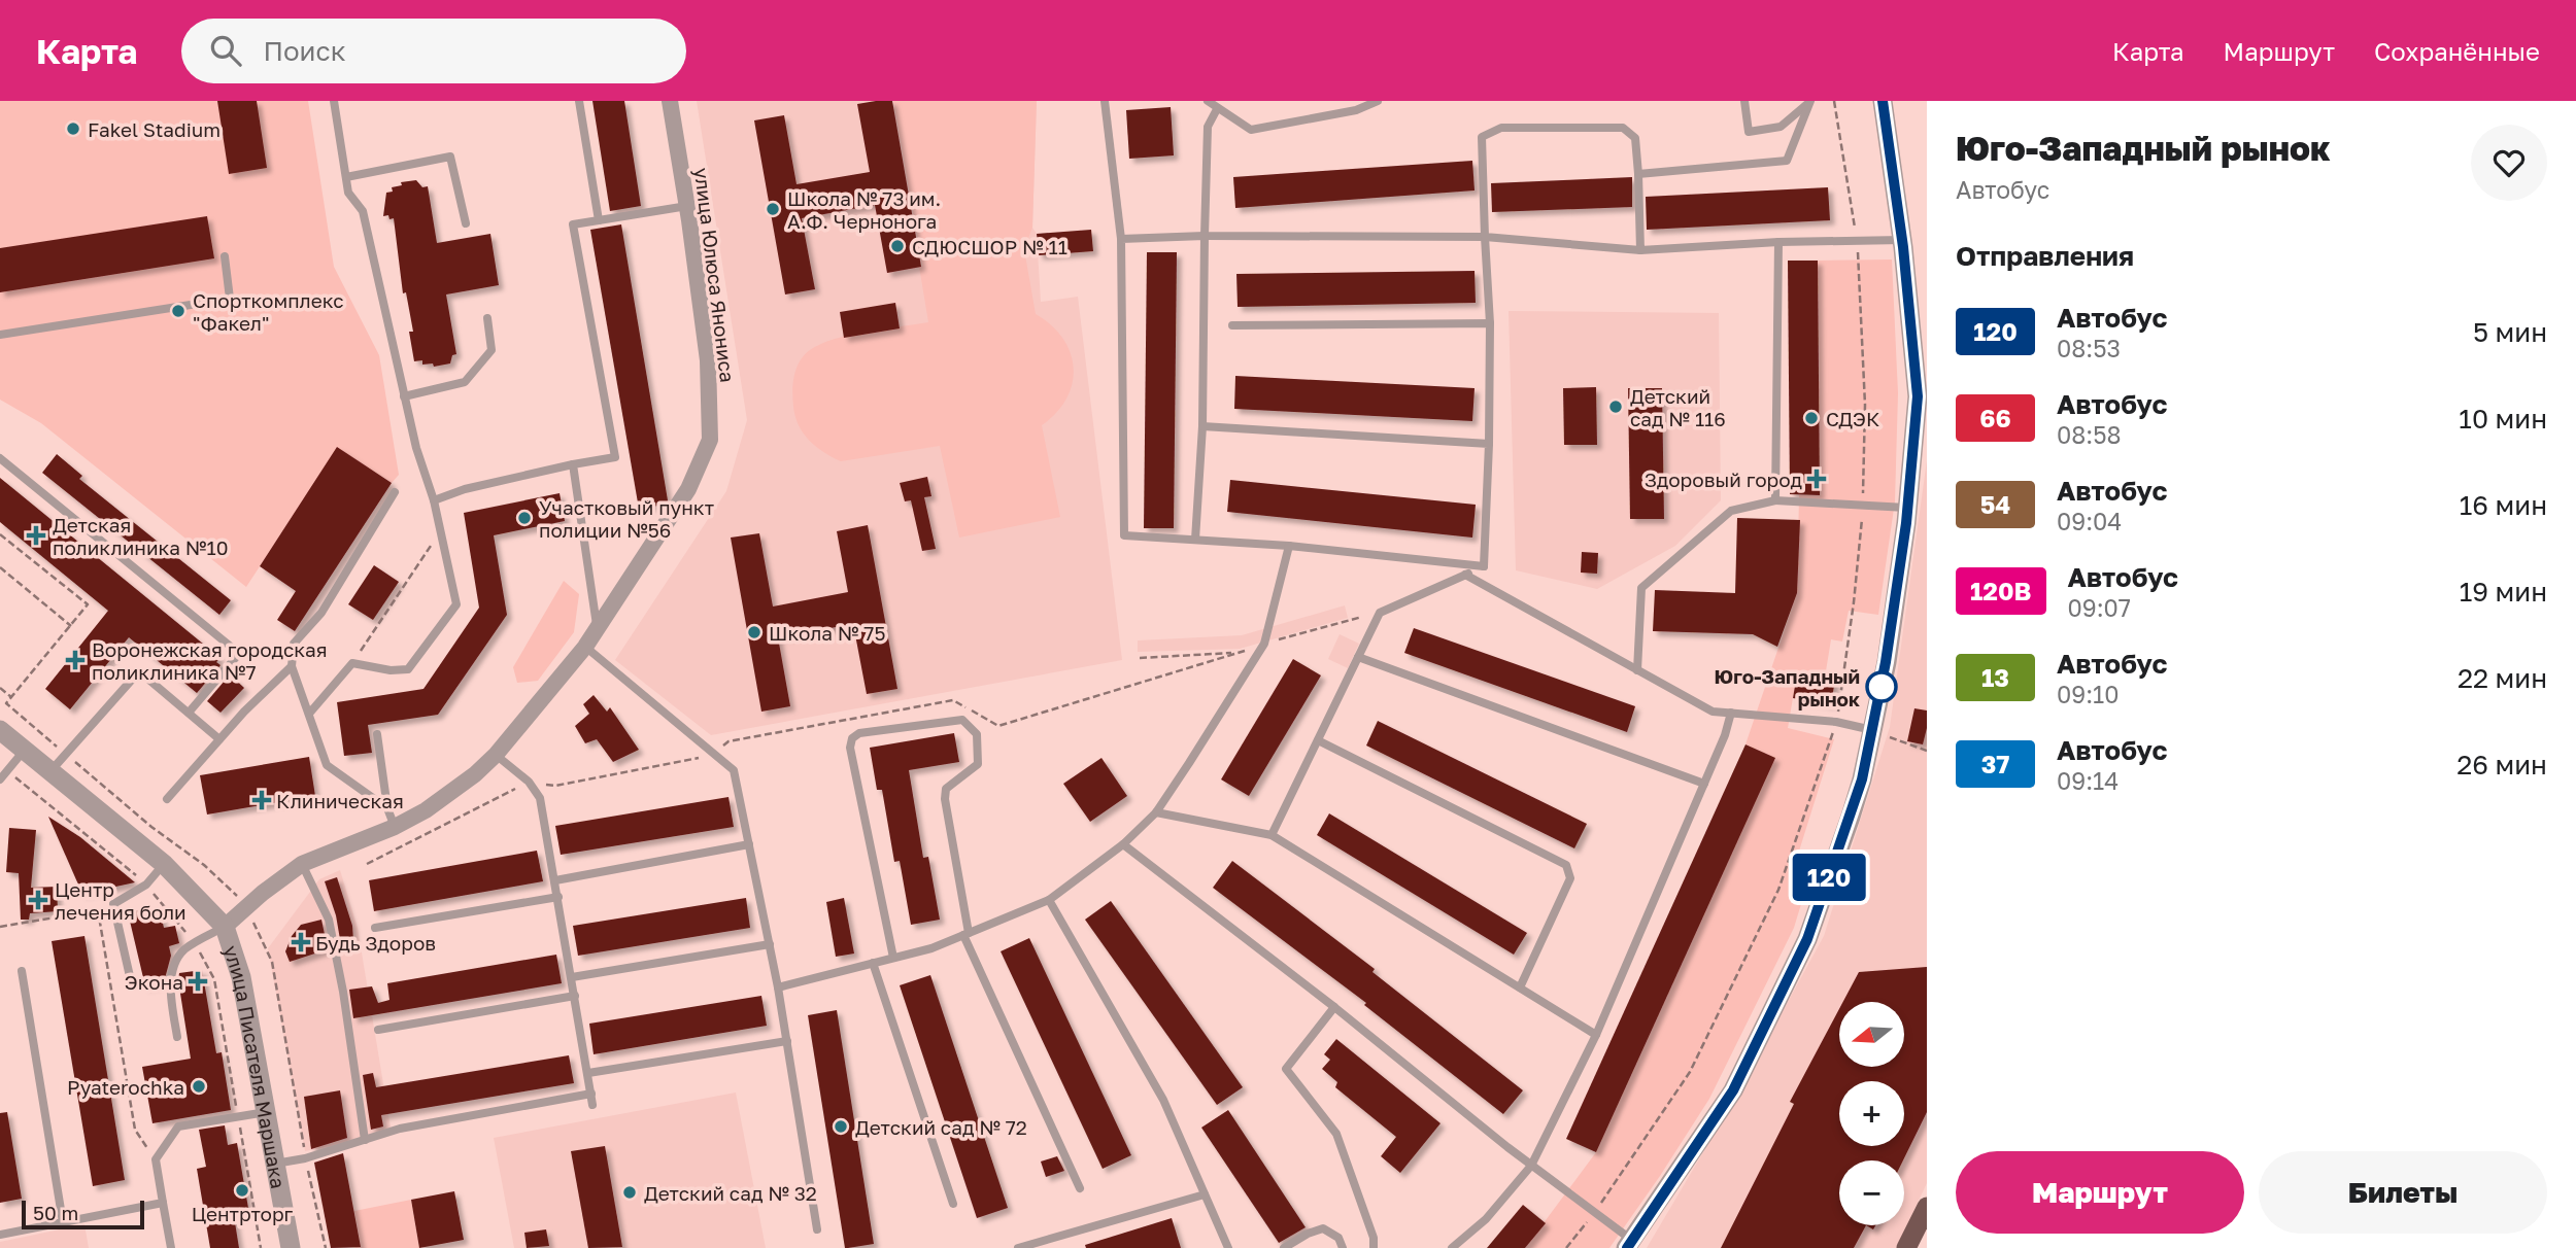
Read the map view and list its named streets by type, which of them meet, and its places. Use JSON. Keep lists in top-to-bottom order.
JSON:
{
  "streets": {
    "street": ["улица Юлюса Янониса", "улица Писателя Маршака"]
  },
  "crossings": [
    ["улица Юлюса Янониса", "улица Писателя Маршака"]
  ],
  "places": {
    "other": [
      "Fakel Stadium",
      "Школа № 73 им. А.Ф. Чернонога",
      "СДЮСШОР № 11",
      "Спорткомплекс \"Факел\"",
      "Детский сад № 116",
      "СДЭК",
      "Участковый пункт полиции №56",
      "Школа № 75",
      "Юго-Западный рынок",
      "Pyaterochka",
      "Детский сад № 72",
      "Центрторг",
      "Детский сад № 32"
    ],
    "health": [
      "Здоровый город",
      "Детская поликлиника №10",
      "Воронежская городская поликлиника №7",
      "Клиническая",
      "Центр лечения боли",
      "Будь Здоров",
      "Экона"
    ]
  },
  "lines": ["bus line 120"],
  "scale_bar": "50 m",
  "north": "left",
  "page": {
    "header": "Карта",
    "search": "Поиск",
    "nav": ["Карта", "Маршрут", "Сохранённые"],
    "on_map": "120",
    "heading": [
      ["Юго-Западный рынок", "Автобус"],
      "Отправления"
    ],
    "list": [
      {
        "mark": "120",
        "name": "Автобус",
        "note": "08:53",
        "value": "5 мин"
      },
      {
        "mark": "66",
        "name": "Автобус",
        "note": "08:58",
        "value": "10 мин"
      },
      {
        "mark": "54",
        "name": "Автобус",
        "note": "09:04",
        "value": "16 мин"
      },
      {
        "mark": "120В",
        "name": "Автобус",
        "note": "09:07",
        "value": "19 мин"
      },
      {
        "mark": "13",
        "name": "Автобус",
        "note": "09:10",
        "value": "22 мин"
      },
      {
        "mark": "37",
        "name": "Автобус",
        "note": "09:14",
        "value": "26 мин"
      }
    ],
    "map_buttons": ["+", "−"],
    "buttons": ["Маршрут", "Билеты"],
    "scale": "50 m"
  }
}
